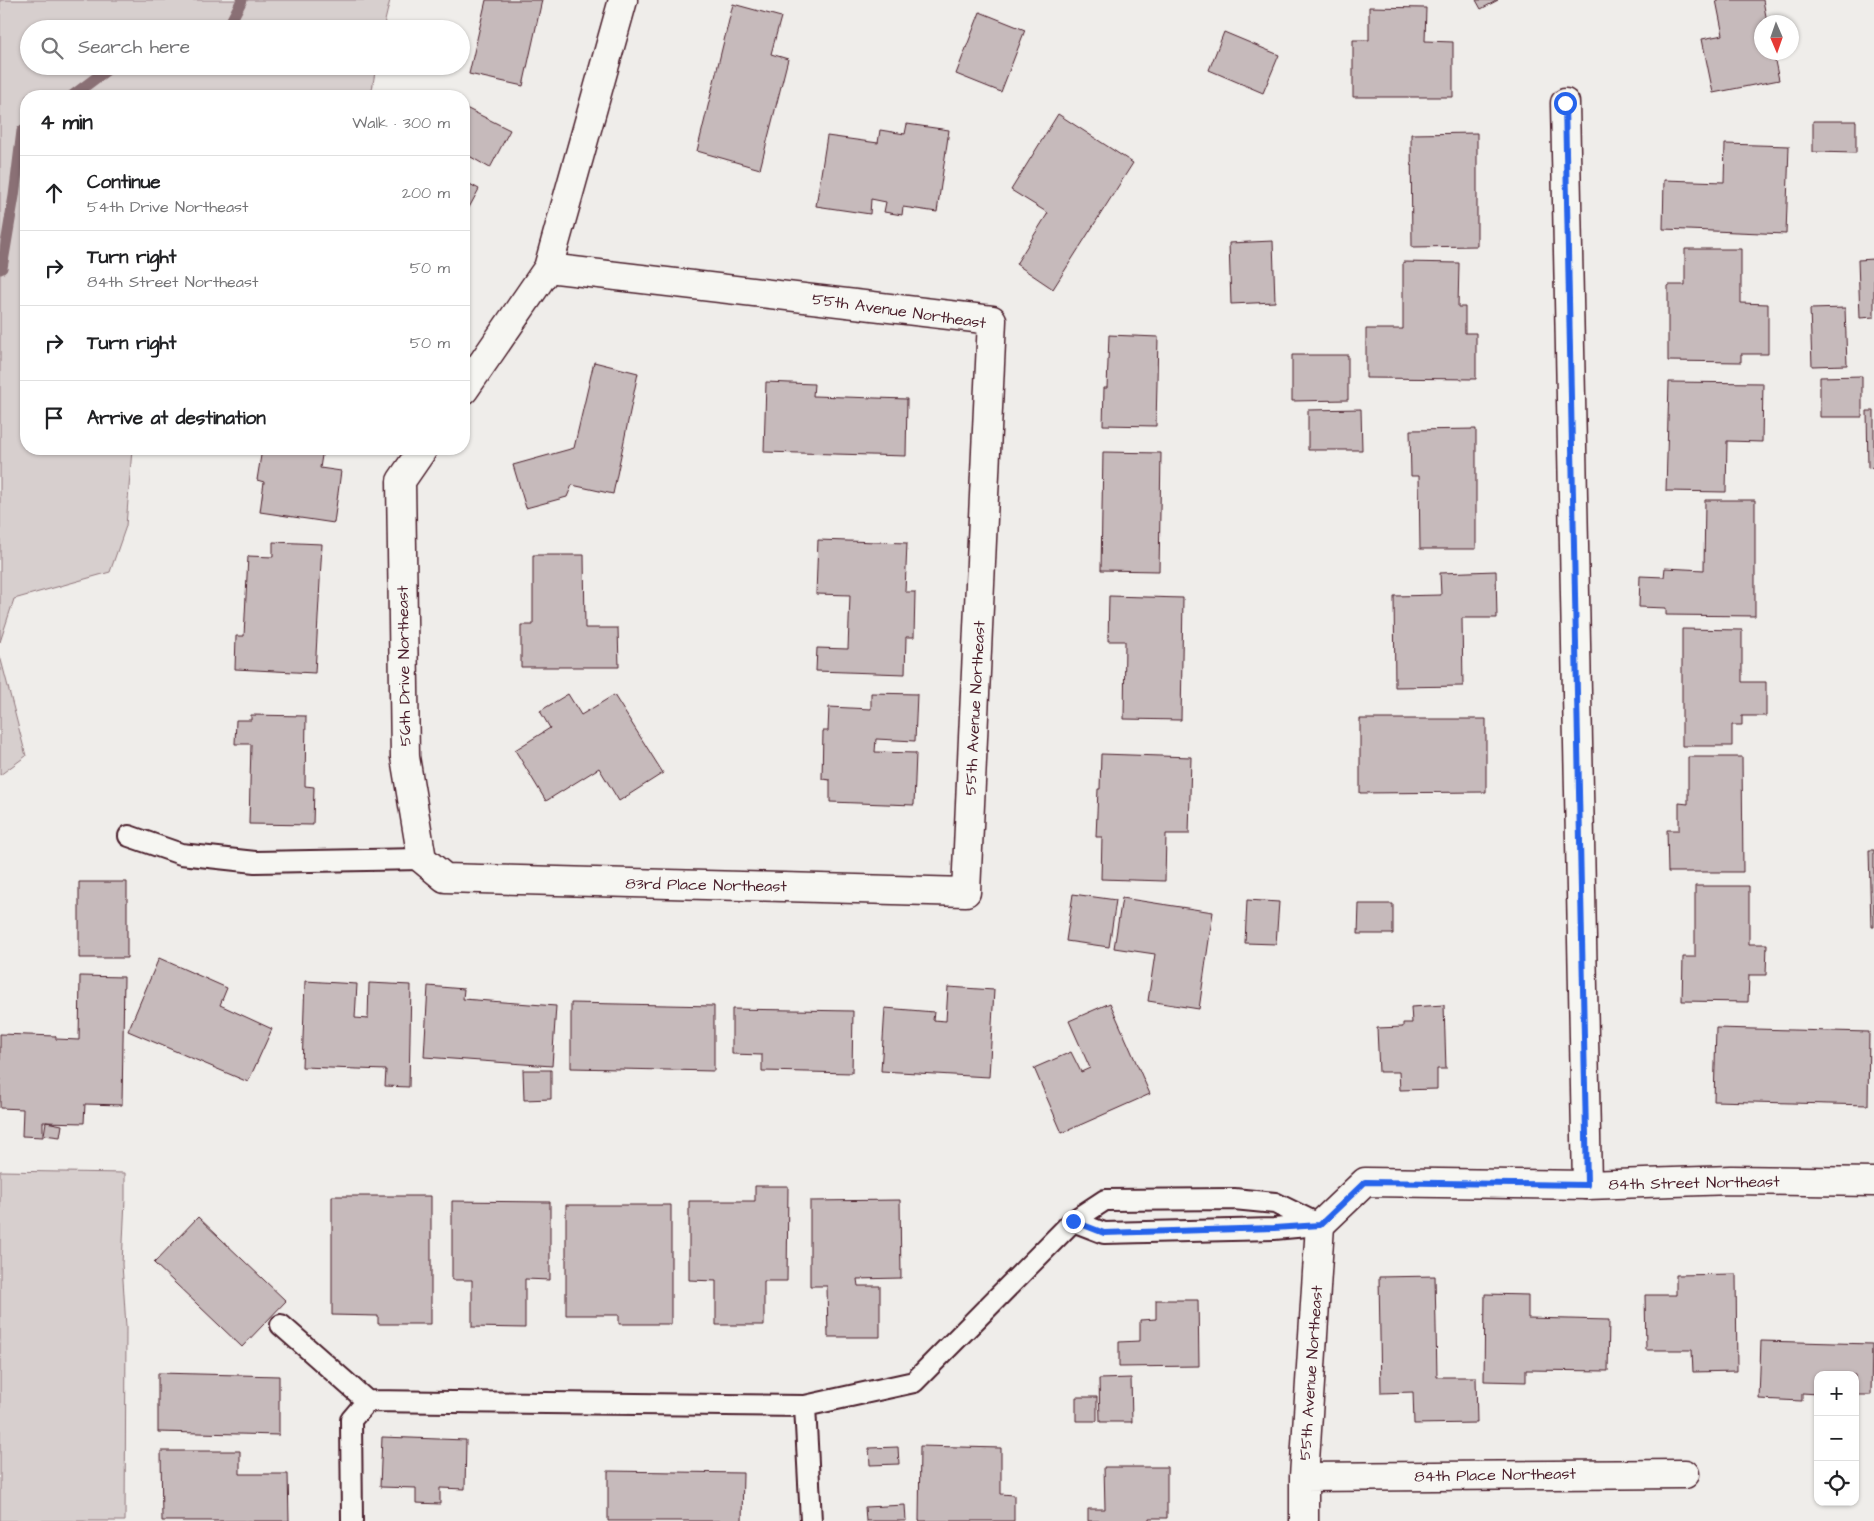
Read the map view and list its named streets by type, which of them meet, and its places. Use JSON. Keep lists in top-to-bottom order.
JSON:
{
  "streets": {
    "street": [
      "55th Avenue Northeast",
      "56th Drive Northeast",
      "83rd Place Northeast",
      "84th Street Northeast",
      "84th Place Northeast"
    ]
  },
  "crossings": [
    ["55th Avenue Northeast", "83rd Place Northeast"],
    ["55th Avenue Northeast", "84th Street Northeast"],
    ["55th Avenue Northeast", "84th Place Northeast"],
    ["56th Drive Northeast", "83rd Place Northeast"]
  ],
  "north": "bottom",
  "page": {
    "search": "Search here",
    "heading": ["4 min", "Walk · 300 m"],
    "list": [
      ["Continue", "54th Drive Northeast", "200 m"],
      ["Turn right", "84th Street Northeast", "50 m"],
      ["Turn right", "50 m"],
      "Arrive at destination"
    ],
    "map_buttons": ["+", "−"]
  }
}
